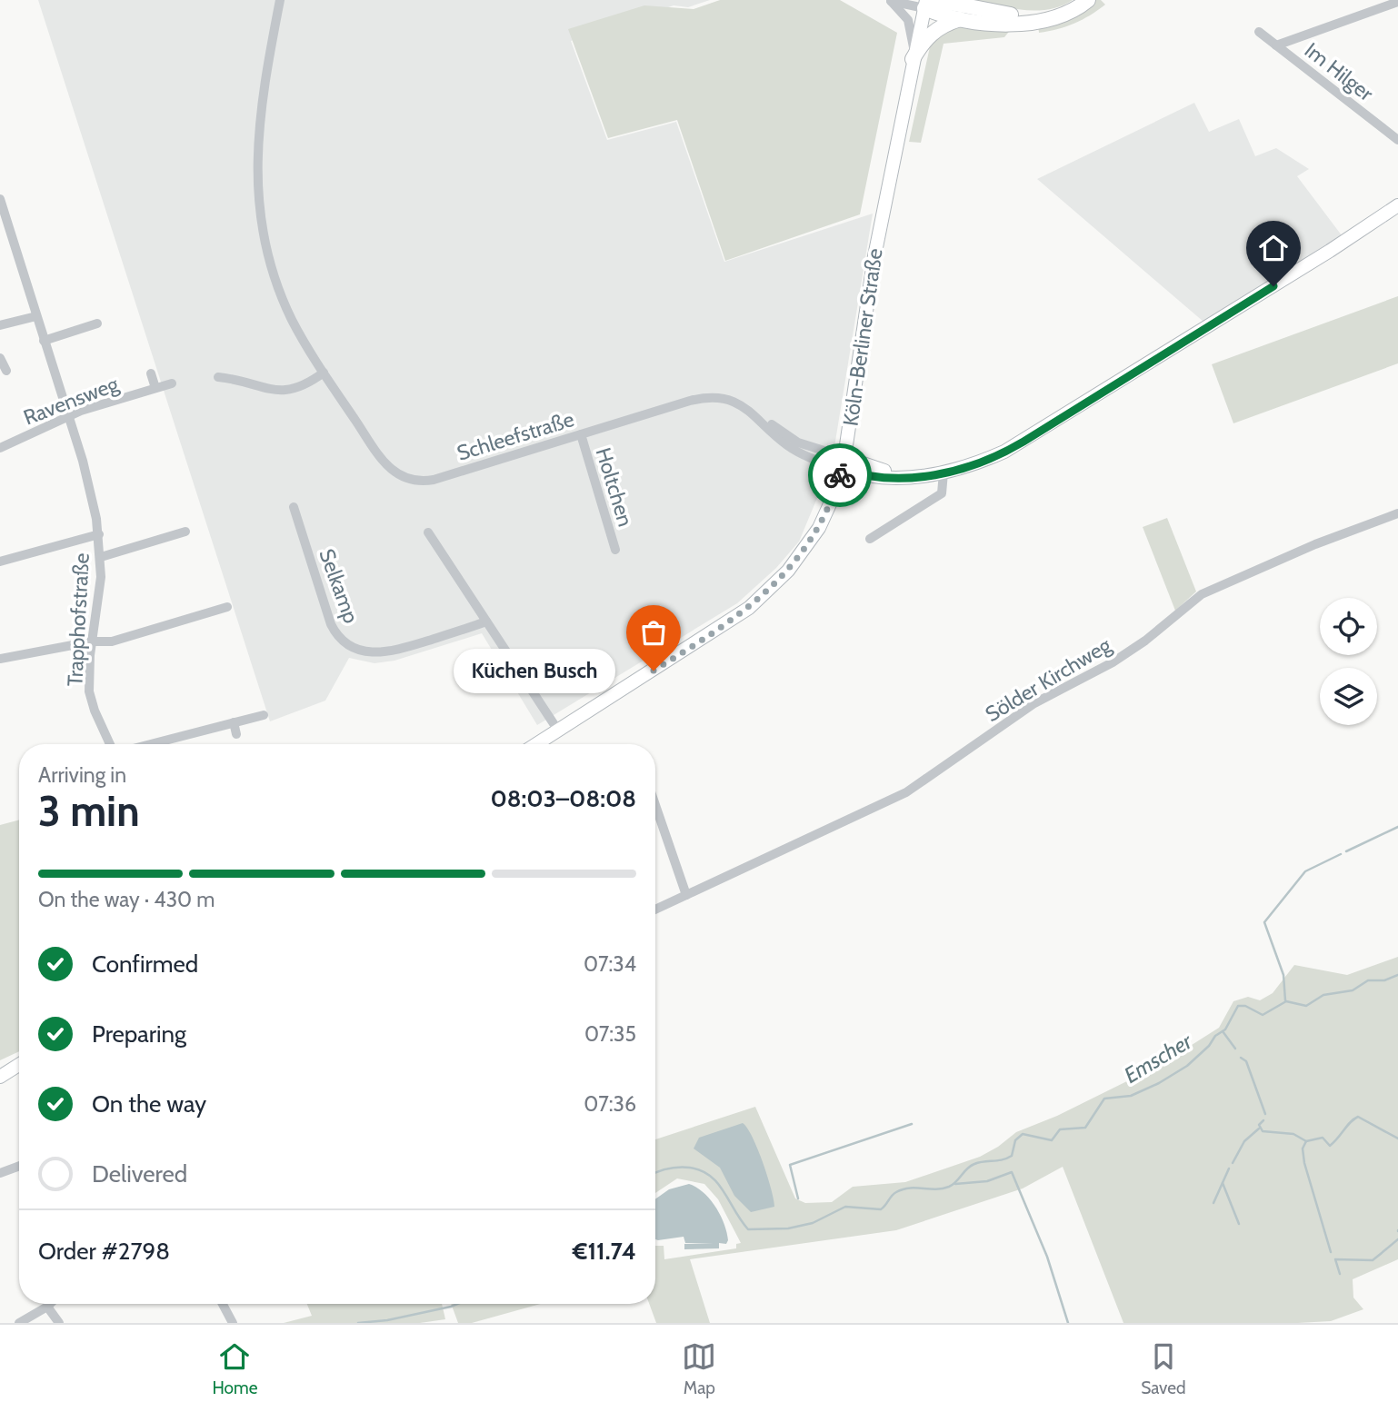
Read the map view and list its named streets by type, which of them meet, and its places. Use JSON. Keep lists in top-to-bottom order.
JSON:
{
  "streets": {
    "main road": ["Köln-Berliner Straße"],
    "street": [
      "Im Hilger",
      "Ravensweg",
      "Schleefstraße",
      "Holtchen",
      "Selkamp",
      "Trapphofstraße",
      "Sölder Kirchweg"
    ]
  },
  "crossings": [
    ["Köln-Berliner Straße", "Schleefstraße"],
    ["Ravensweg", "Trapphofstraße"],
    ["Schleefstraße", "Holtchen"]
  ],
  "water": ["Emscher"],
  "places": ["Küchen Busch"],
  "page": {
    "bubble": "Küchen Busch",
    "heading": ["3 min", "Arriving in", "08:03–08:08"],
    "panel": ["Order #2798", "€11.74"],
    "bar": "On the way · 430 m",
    "list": [
      ["Confirmed", "07:34"],
      ["Preparing", "07:35"],
      ["On the way", "07:36"],
      "Delivered"
    ],
    "tabs": ["Home", "Map", "Saved"]
  }
}
